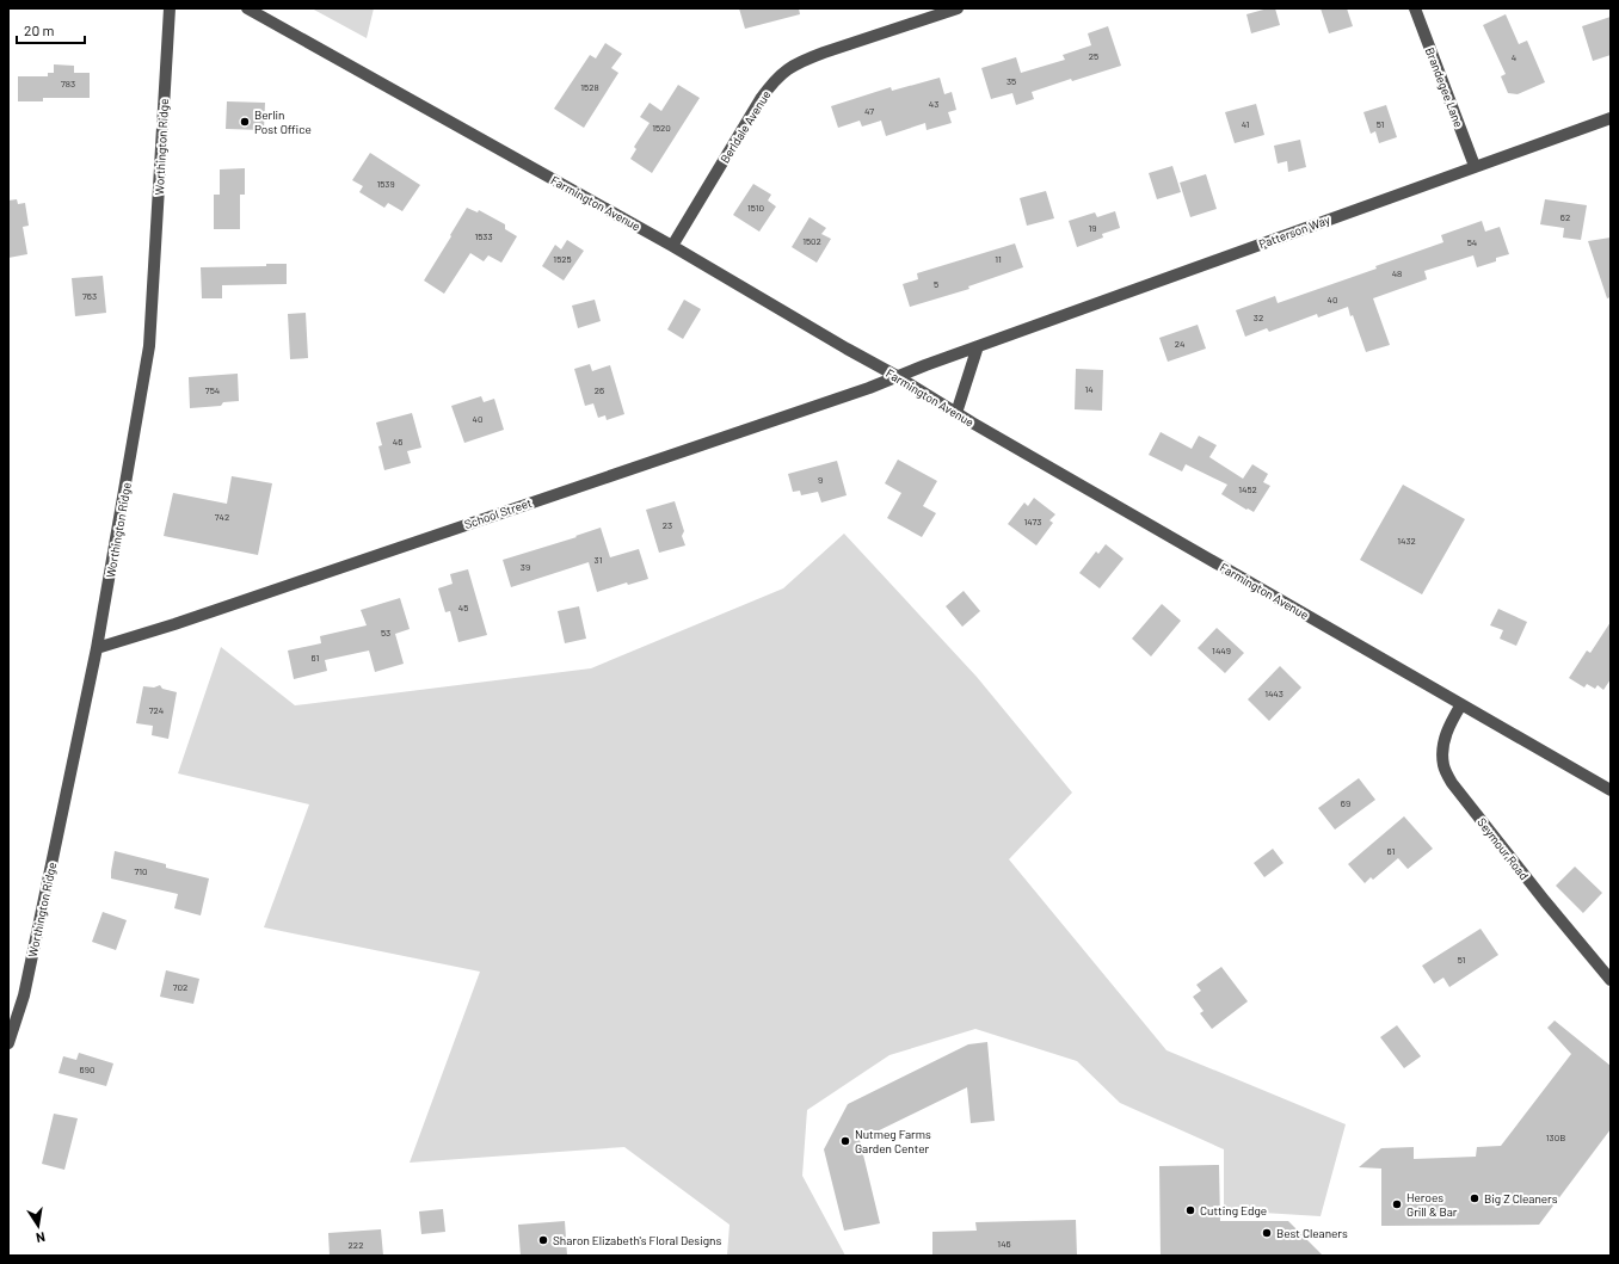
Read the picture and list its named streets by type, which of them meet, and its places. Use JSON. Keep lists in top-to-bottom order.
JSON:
{
  "streets": {
    "street": [
      "Brandegee Lane",
      "Berldale Avenue",
      "Worthington Ridge",
      "Farmington Avenue",
      "Patterson Way",
      "School Street",
      "Seymour Road"
    ]
  },
  "crossings": [
    ["Brandegee Lane", "Patterson Way"],
    ["Berldale Avenue", "Farmington Avenue"],
    ["Worthington Ridge", "School Street"],
    ["Farmington Avenue", "Patterson Way"],
    ["Farmington Avenue", "School Street"],
    ["Farmington Avenue", "Seymour Road"],
    ["Patterson Way", "School Street"]
  ],
  "places": [
    "Berlin Post Office",
    "Nutmeg Farms Garden Center",
    "Big Z Cleaners",
    "Heroes Grill & Bar",
    "Cutting Edge",
    "Best Cleaners",
    "Sharon Elizabeth's Floral Designs"
  ],
  "house_numbers": [
    "25",
    "4",
    "35",
    "783",
    "1528",
    "43",
    "47",
    "41",
    "51",
    "1520",
    "1539",
    "1510",
    "62",
    "19",
    "1533",
    "1502",
    "54",
    "1525",
    "11",
    "48",
    "5",
    "763",
    "40",
    "32",
    "24",
    "14",
    "754",
    "26",
    "40",
    "46",
    "9",
    "1452",
    "742",
    "1473",
    "23",
    "1432",
    "31",
    "39",
    "45",
    "53",
    "1449",
    "61",
    "1443",
    "724",
    "69",
    "61",
    "710",
    "51",
    "702",
    "690",
    "130B",
    "146",
    "222"
  ],
  "scale_bar": "20 m",
  "north": "bottom"
}
